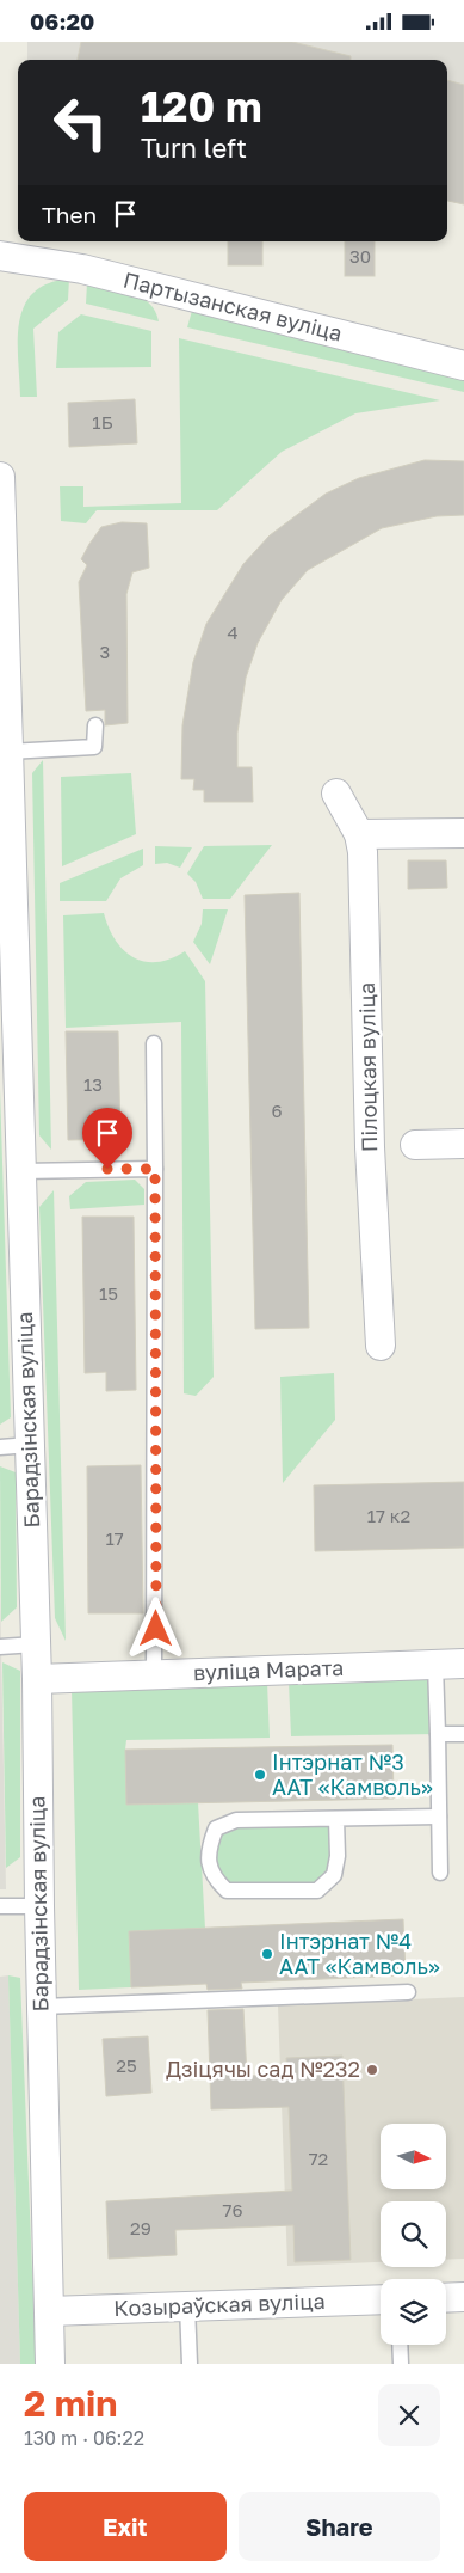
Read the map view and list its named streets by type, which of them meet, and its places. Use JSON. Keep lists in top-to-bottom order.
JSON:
{
  "streets": {
    "street": [
      "Партызанская вуліца",
      "Пілоцкая вуліца",
      "Барадзінская вуліца",
      "вуліца Марата",
      "Козыраўская вуліца"
    ]
  },
  "crossings": [
    ["Барадзінская вуліца", "вуліца Марата"],
    ["Барадзінская вуліца", "Козыраўская вуліца"]
  ],
  "places": ["Інтэрнат №3 ААТ «Камволь»", "Інтэрнат №4 ААТ «Камволь»", "Дзіцячы сад №232"],
  "house_numbers": [
    "30",
    "1Б",
    "4",
    "3",
    "13",
    "6",
    "15",
    "17 к2",
    "17",
    "25",
    "72",
    "76",
    "29"
  ],
  "north": "right",
  "page": {
    "status": "06:20",
    "turn": ["120 m", "Turn left"],
    "then": "Then",
    "heading": ["2 min", "130 m · 06:22"],
    "buttons": ["Exit", "Share"]
  }
}
